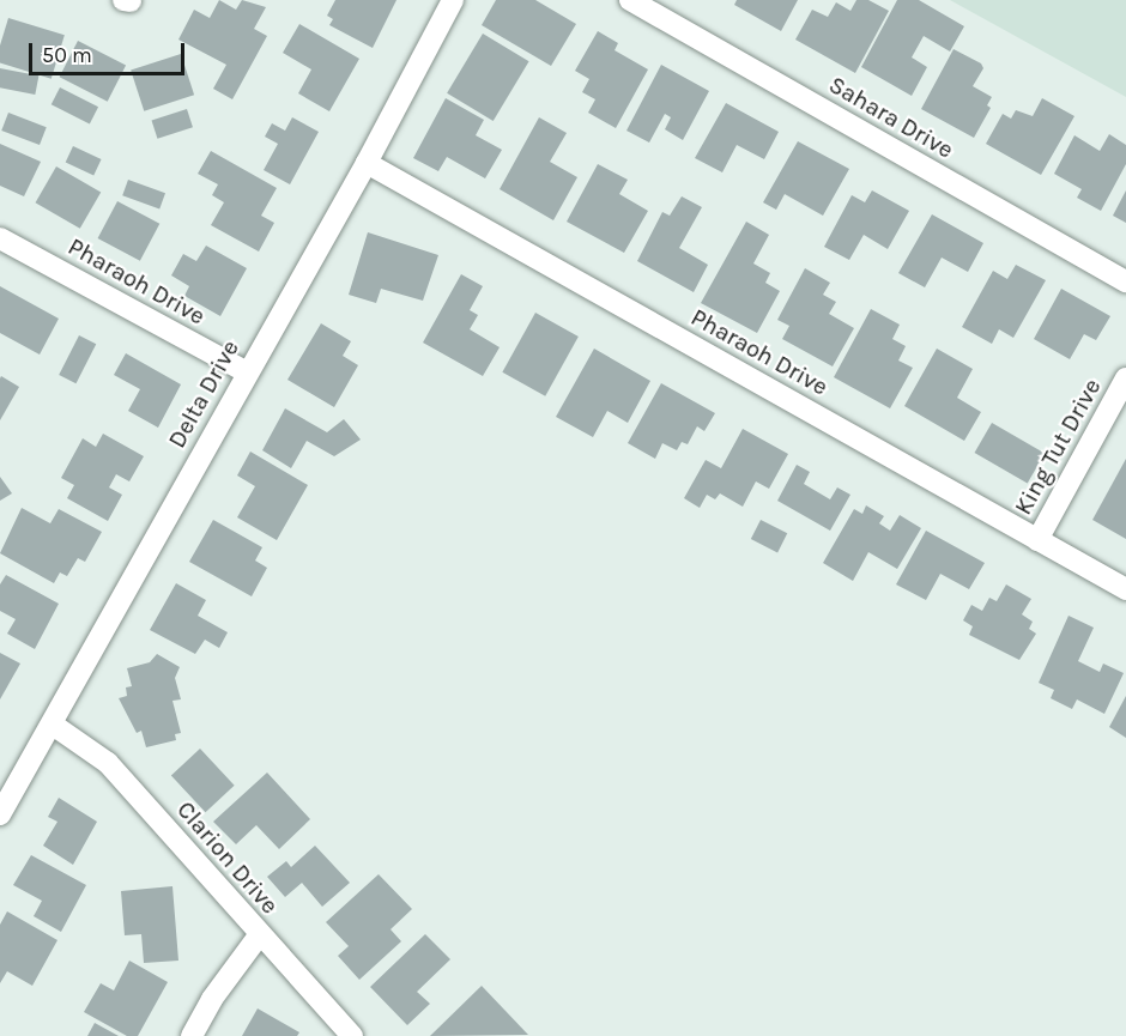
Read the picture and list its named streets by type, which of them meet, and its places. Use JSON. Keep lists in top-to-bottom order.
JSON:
{
  "streets": {
    "street": [
      "Sahara Drive",
      "Pharaoh Drive",
      "Delta Drive",
      "King Tut Drive",
      "Clarion Drive"
    ]
  },
  "crossings": [
    ["Pharaoh Drive", "Delta Drive"],
    ["Pharaoh Drive", "King Tut Drive"],
    ["Delta Drive", "Clarion Drive"]
  ],
  "scale_bar": "50 m"
}
